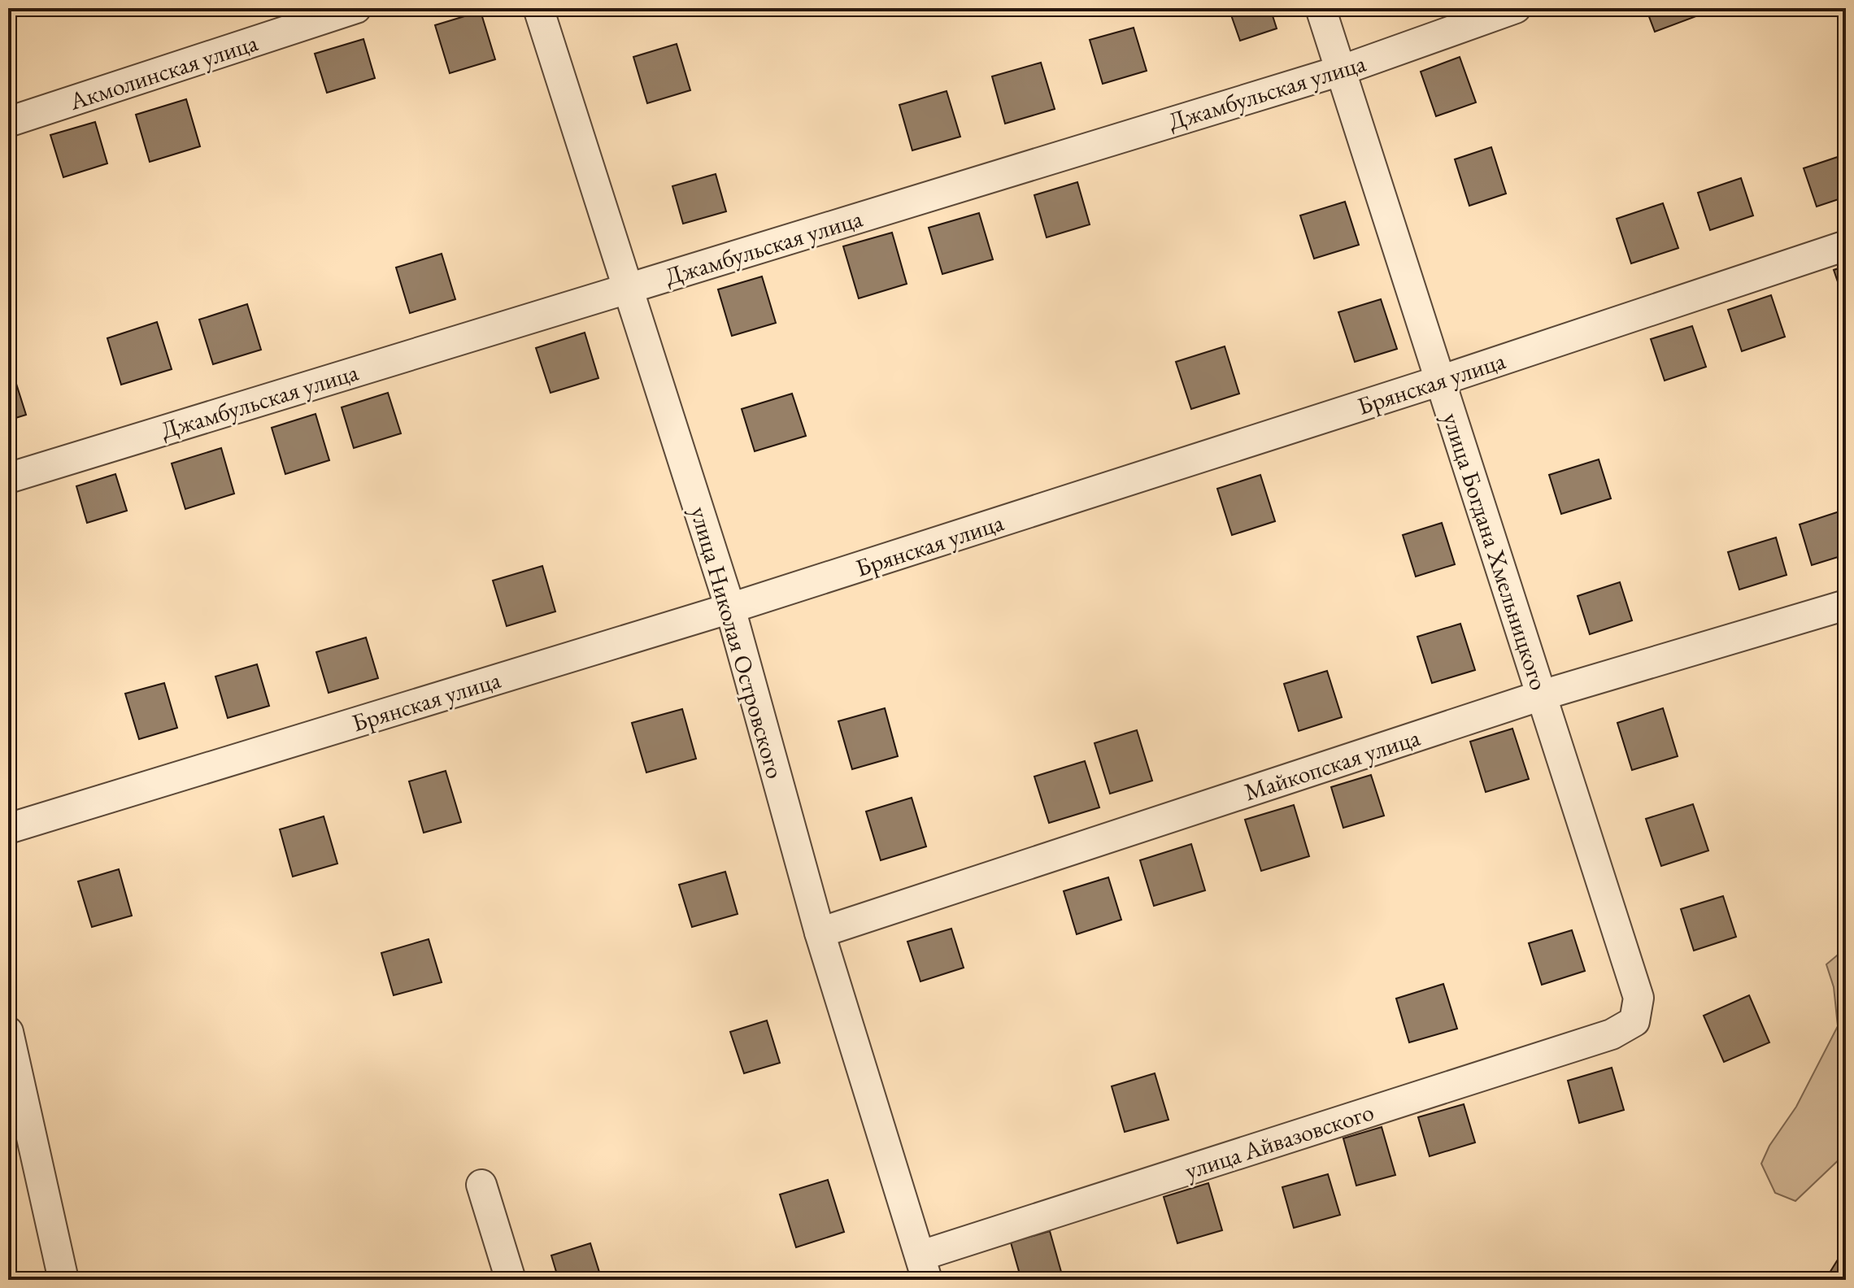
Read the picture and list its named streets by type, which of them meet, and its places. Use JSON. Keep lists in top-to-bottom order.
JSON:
{
  "streets": {
    "street": [
      "Акмолинская улица",
      "Джамбульская улица",
      "Брянская улица",
      "улица Богдана Хмельницкого",
      "улица Николая Островского",
      "Майкопская улица",
      "улица Айвазовского"
    ]
  },
  "crossings": [
    ["Джамбульская улица", "улица Богдана Хмельницкого"],
    ["Джамбульская улица", "улица Николая Островского"],
    ["Брянская улица", "улица Богдана Хмельницкого"],
    ["Брянская улица", "улица Николая Островского"],
    ["улица Богдана Хмельницкого", "Майкопская улица"],
    ["улица Богдана Хмельницкого", "улица Айвазовского"],
    ["улица Николая Островского", "Майкопская улица"],
    ["улица Николая Островского", "улица Айвазовского"]
  ]
}
